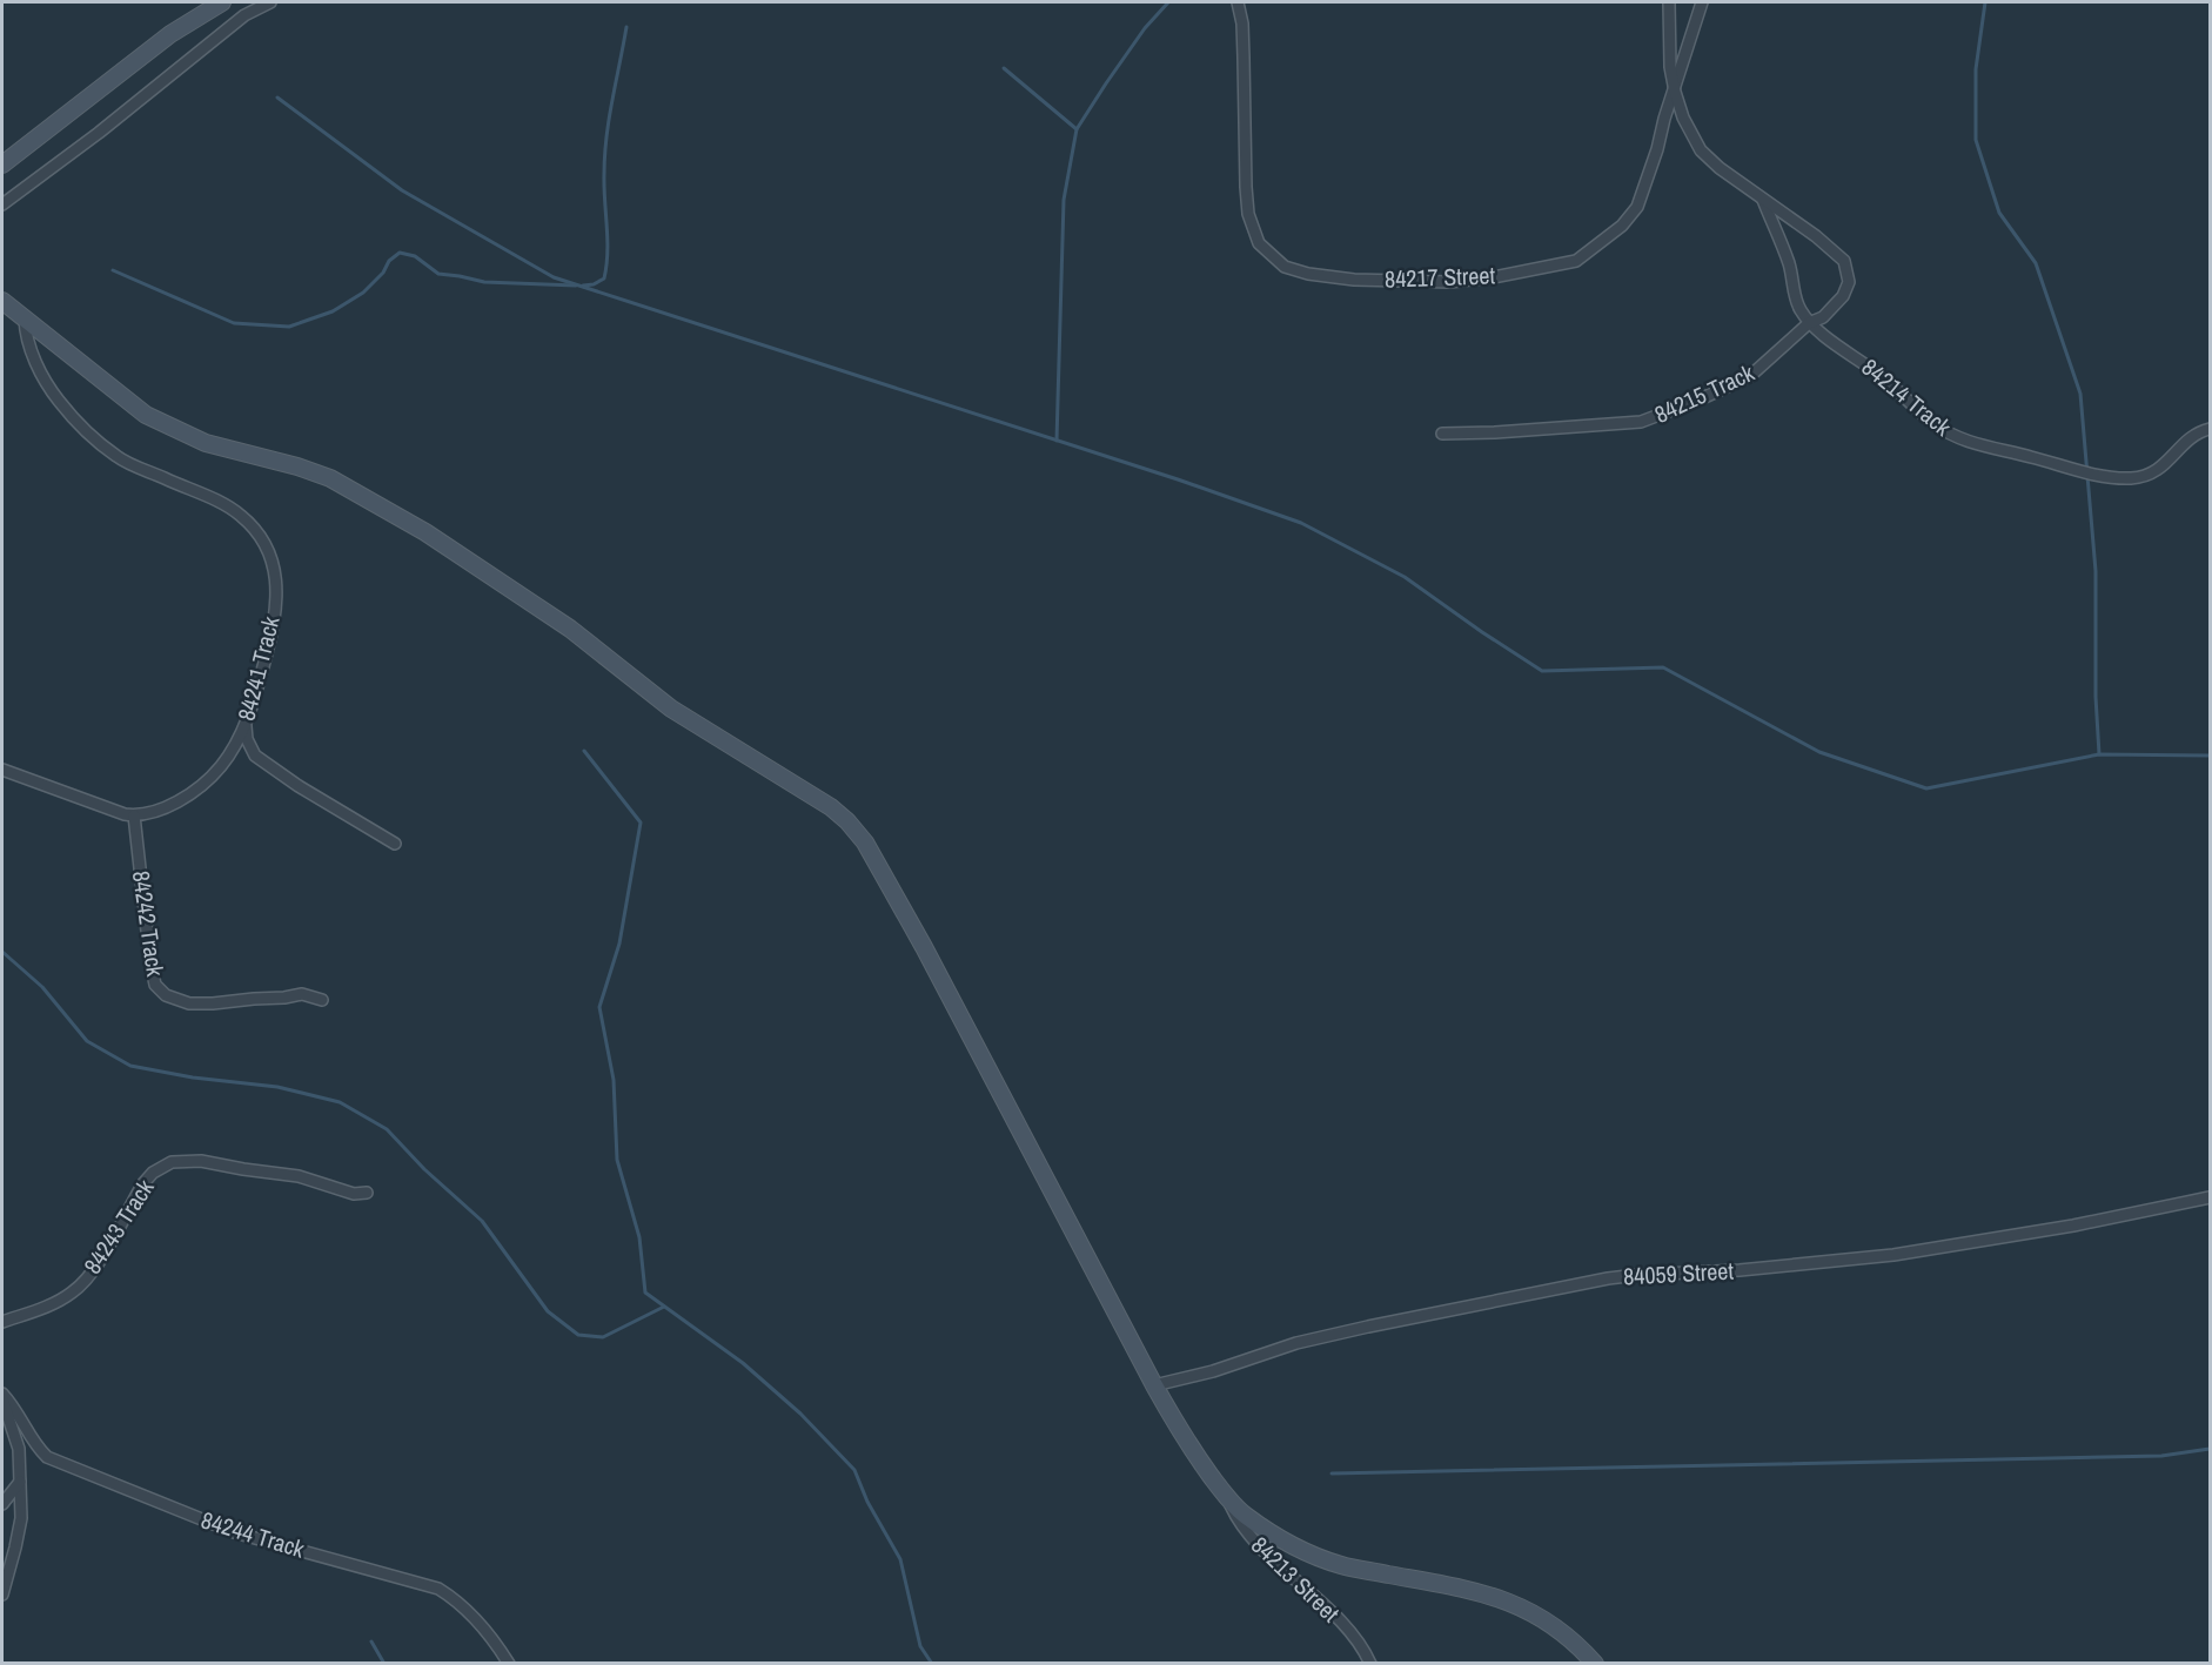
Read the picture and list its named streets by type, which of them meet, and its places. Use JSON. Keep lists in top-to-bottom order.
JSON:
{
  "streets": {
    "street": [
      "84217 Street",
      "84215 Track",
      "84214 Track",
      "84241 Track",
      "84242 Track",
      "84243 Track",
      "84059 Street",
      "84244 Track",
      "84213 Street"
    ]
  },
  "crossings": [
    ["84217 Street", "84215 Track"],
    ["84215 Track", "84214 Track"],
    ["84241 Track", "84242 Track"]
  ]
}
